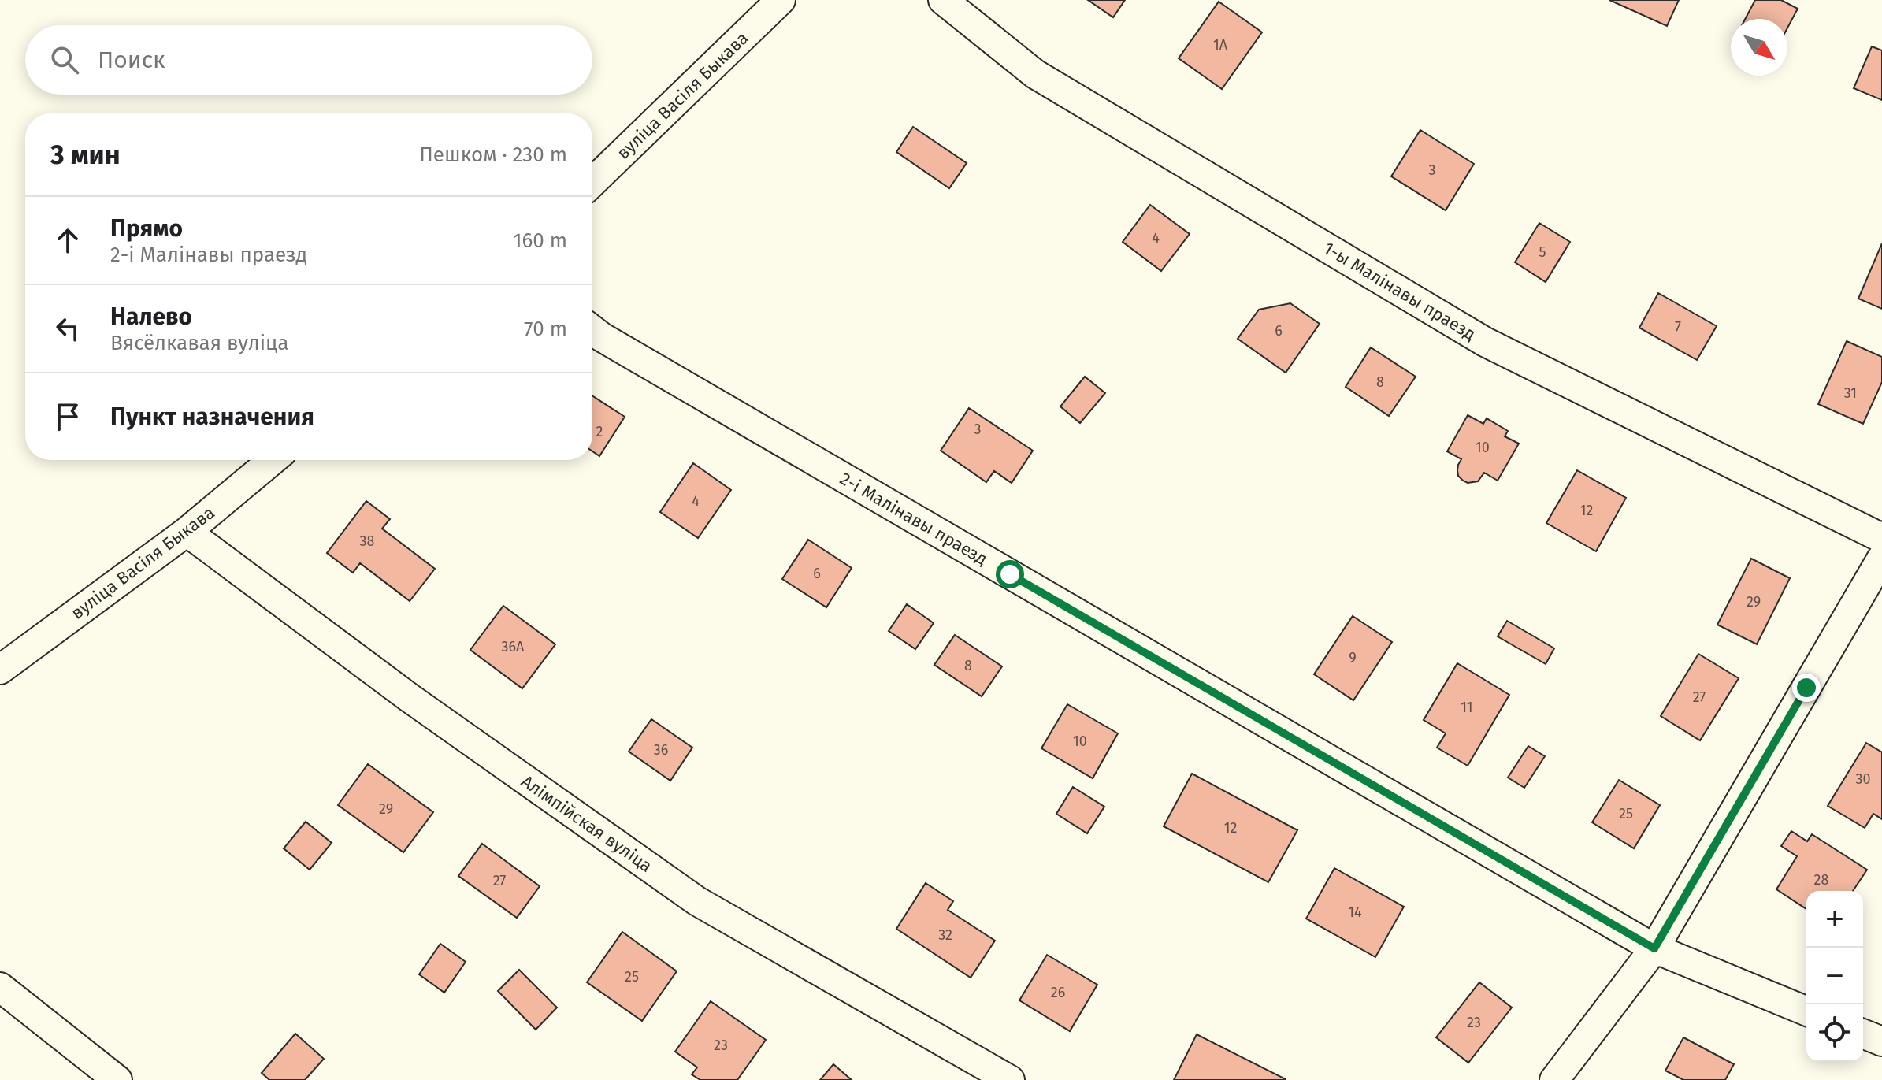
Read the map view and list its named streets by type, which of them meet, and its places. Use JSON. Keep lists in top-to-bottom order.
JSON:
{
  "streets": {
    "street": [
      "вуліца Васіля Быкава",
      "1-ы Малінавы праезд",
      "2-і Малінавы праезд",
      "Алімпійская вуліца"
    ]
  },
  "crossings": [
    ["вуліца Васіля Быкава", "Алімпійская вуліца"]
  ],
  "house_numbers": [
    "1А",
    "3",
    "4",
    "5",
    "7",
    "6",
    "8",
    "31",
    "3",
    "2",
    "10",
    "4",
    "12",
    "38",
    "6",
    "29",
    "36А",
    "9",
    "8",
    "27",
    "11",
    "10",
    "36",
    "30",
    "29",
    "25",
    "12",
    "28",
    "27",
    "14",
    "32",
    "25",
    "26",
    "23",
    "23"
  ],
  "north": "bottom right",
  "page": {
    "search": "Поиск",
    "heading": ["3 мин", "Пешком · 230 m"],
    "list": [
      ["Прямо", "2-і Малінавы праезд", "160 m"],
      ["Налево", "Вясёлкавая вуліца", "70 m"],
      "Пункт назначения"
    ],
    "map_buttons": ["+", "−"]
  }
}
